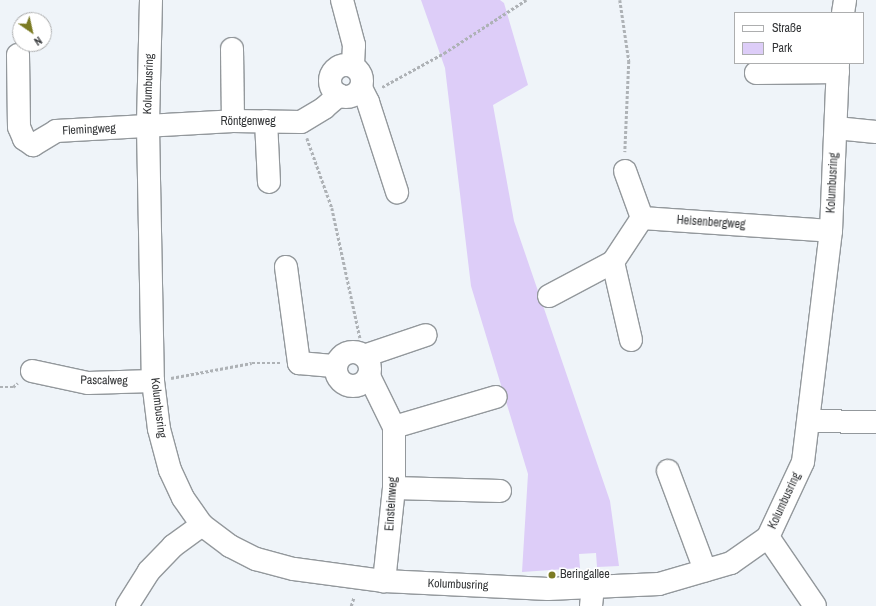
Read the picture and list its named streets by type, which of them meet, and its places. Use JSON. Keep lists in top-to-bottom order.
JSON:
{
  "streets": {
    "street": [
      "Kolumbusring",
      "Röntgenweg",
      "Flemingweg",
      "Heisenbergweg",
      "Pascalweg",
      "Einsteinweg"
    ]
  },
  "crossings": [
    ["Kolumbusring", "Röntgenweg"],
    ["Kolumbusring", "Flemingweg"],
    ["Kolumbusring", "Heisenbergweg"],
    ["Kolumbusring", "Pascalweg"],
    ["Kolumbusring", "Einsteinweg"],
    ["Röntgenweg", "Flemingweg"]
  ],
  "places": ["Beringallee"],
  "legend": ["Straße", "Park"],
  "north": "bottom right"
}
